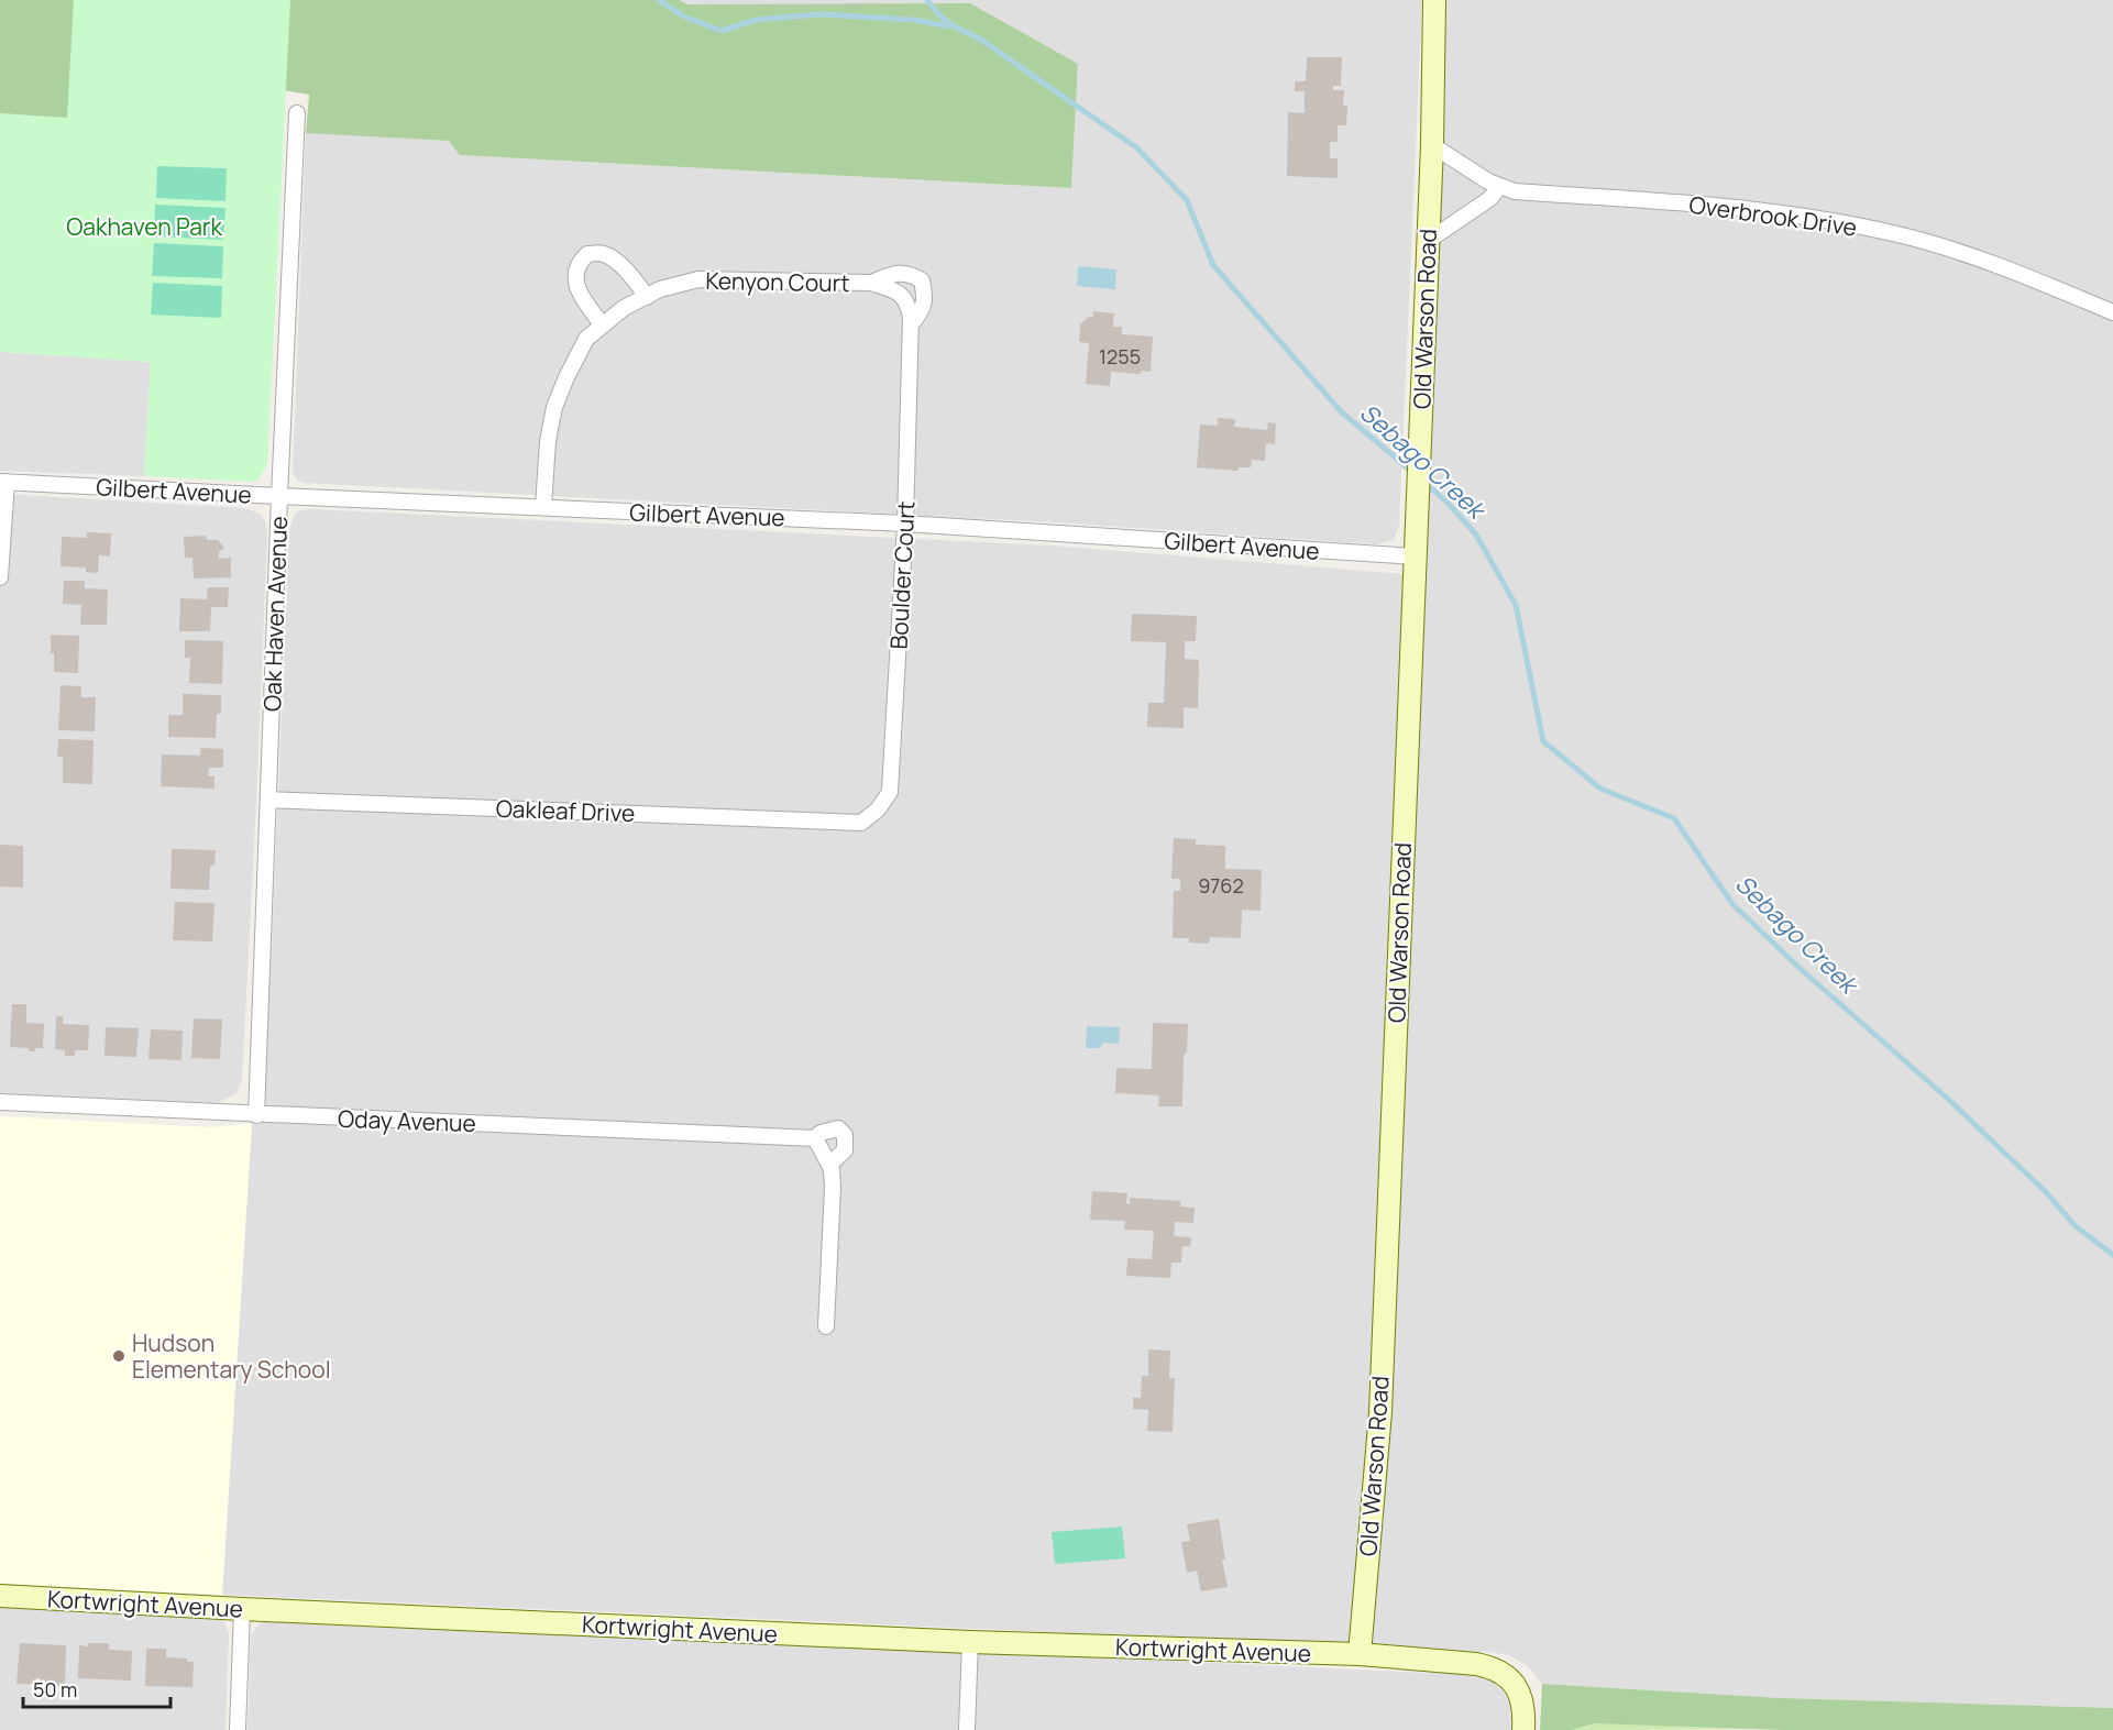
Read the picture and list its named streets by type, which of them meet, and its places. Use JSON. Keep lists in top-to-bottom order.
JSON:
{
  "streets": {
    "street": [
      "Overbrook Drive",
      "Kenyon Court",
      "Old Warson Road",
      "Gilbert Avenue",
      "Boulder Court",
      "Oak Haven Avenue",
      "Oakleaf Drive",
      "Oday Avenue",
      "Kortwright Avenue"
    ]
  },
  "crossings": [
    ["Overbrook Drive", "Old Warson Road"],
    ["Kenyon Court", "Gilbert Avenue"],
    ["Kenyon Court", "Boulder Court"],
    ["Old Warson Road", "Gilbert Avenue"],
    ["Old Warson Road", "Kortwright Avenue"],
    ["Gilbert Avenue", "Boulder Court"],
    ["Gilbert Avenue", "Oak Haven Avenue"],
    ["Boulder Court", "Oakleaf Drive"],
    ["Oak Haven Avenue", "Oakleaf Drive"],
    ["Oak Haven Avenue", "Oday Avenue"]
  ],
  "water": ["Sebago Creek"],
  "parks": ["Oakhaven Park"],
  "places": ["Hudson Elementary School"],
  "house_numbers": ["1255", "9762"],
  "scale_bar": "50 m"
}
